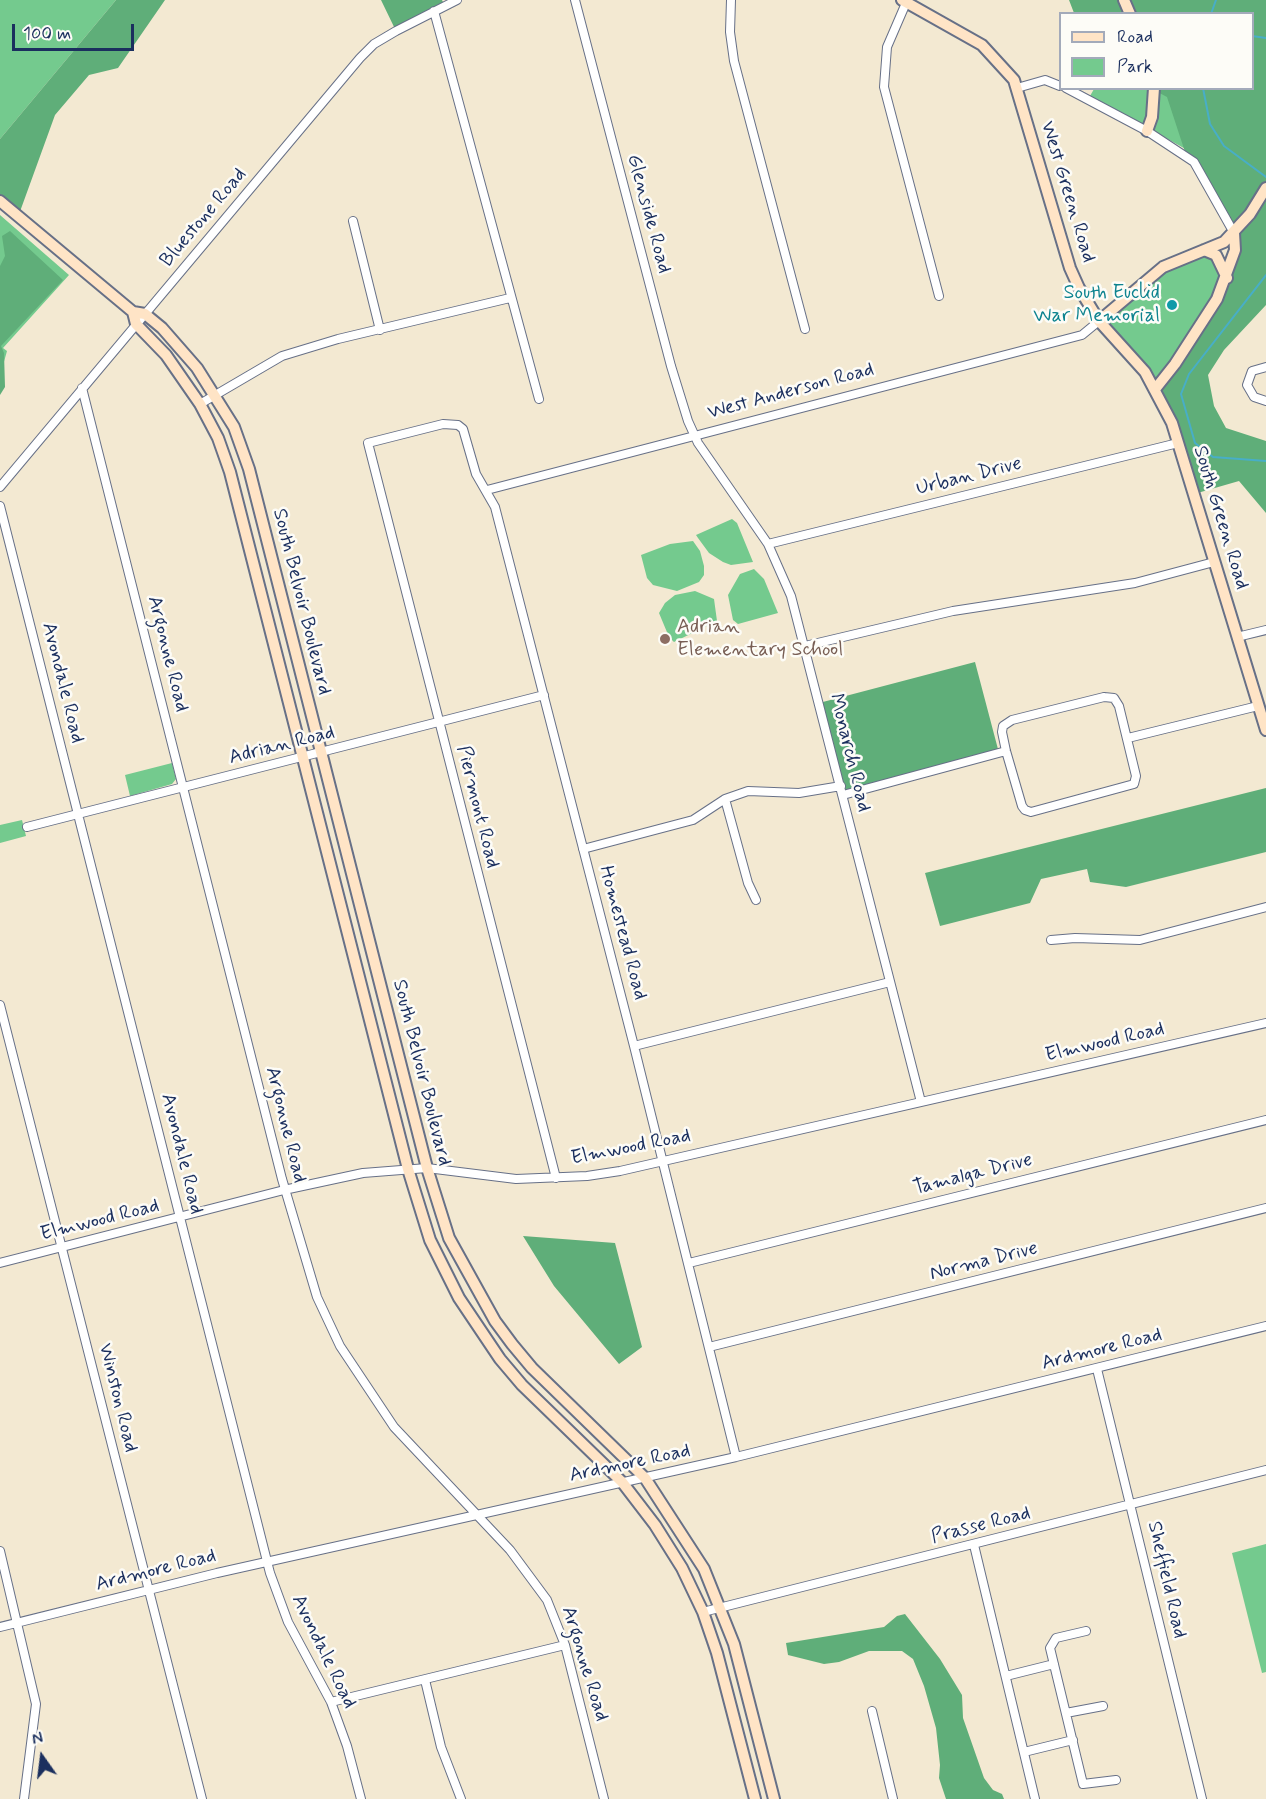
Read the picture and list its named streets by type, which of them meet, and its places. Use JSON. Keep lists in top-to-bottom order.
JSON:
{
  "streets": {
    "street": [
      "West Green Road",
      "Glenside Road",
      "Bluestone Road",
      "West Anderson Road",
      "Urban Drive",
      "South Green Road",
      "South Belvoir Boulevard",
      "Argonne Road",
      "Avondale Road",
      "Adrian Road",
      "Monarch Road",
      "Piermont Road",
      "Homestead Road",
      "Elmwood Road",
      "Tamalga Drive",
      "Norma Drive",
      "Ardmore Road",
      "Winston Road",
      "Prasse Road",
      "Sheffield Road"
    ]
  },
  "crossings": [
    ["West Green Road", "West Anderson Road"],
    ["West Green Road", "South Green Road"],
    ["Glenside Road", "West Anderson Road"],
    ["Glenside Road", "Monarch Road"],
    ["Bluestone Road", "South Belvoir Boulevard"],
    ["Bluestone Road", "Argonne Road"],
    ["West Anderson Road", "Monarch Road"],
    ["West Anderson Road", "Homestead Road"],
    ["Urban Drive", "South Green Road"],
    ["Urban Drive", "Monarch Road"],
    ["South Belvoir Boulevard", "Adrian Road"],
    ["South Belvoir Boulevard", "Elmwood Road"],
    ["South Belvoir Boulevard", "Ardmore Road"],
    ["South Belvoir Boulevard", "Prasse Road"],
    ["Argonne Road", "Adrian Road"],
    ["Argonne Road", "Elmwood Road"],
    ["Argonne Road", "Ardmore Road"],
    ["Avondale Road", "Adrian Road"],
    ["Avondale Road", "Elmwood Road"],
    ["Avondale Road", "Ardmore Road"],
    ["Adrian Road", "Piermont Road"],
    ["Adrian Road", "Homestead Road"],
    ["Monarch Road", "Elmwood Road"],
    ["Piermont Road", "Homestead Road"],
    ["Piermont Road", "Elmwood Road"],
    ["Homestead Road", "Elmwood Road"],
    ["Homestead Road", "Tamalga Drive"],
    ["Homestead Road", "Norma Drive"],
    ["Homestead Road", "Ardmore Road"],
    ["Elmwood Road", "Winston Road"],
    ["Ardmore Road", "Winston Road"],
    ["Ardmore Road", "Sheffield Road"],
    ["Prasse Road", "Sheffield Road"]
  ],
  "places": ["South Euclid War Memorial", "Adrian Elementary School"],
  "legend": ["Road", "Park"],
  "scale_bar": "100 m",
  "north": "top"
}
